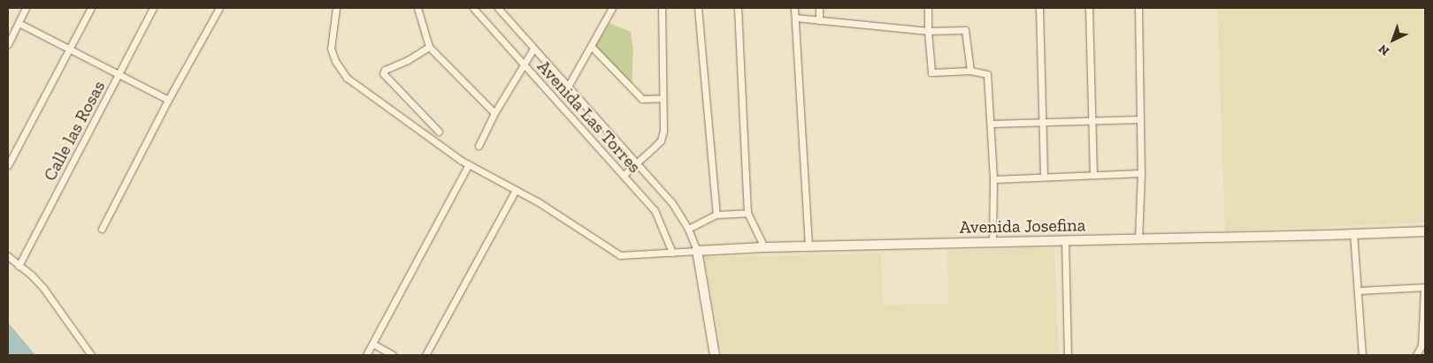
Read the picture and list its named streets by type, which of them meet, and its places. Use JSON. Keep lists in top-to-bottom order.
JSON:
{
  "streets": {
    "street": ["Avenida Las Torres", "Calle las Rosas", "Avenida Josefina"]
  },
  "crossings": [
    ["Avenida Las Torres", "Avenida Josefina"]
  ],
  "north": "bottom left"
}
